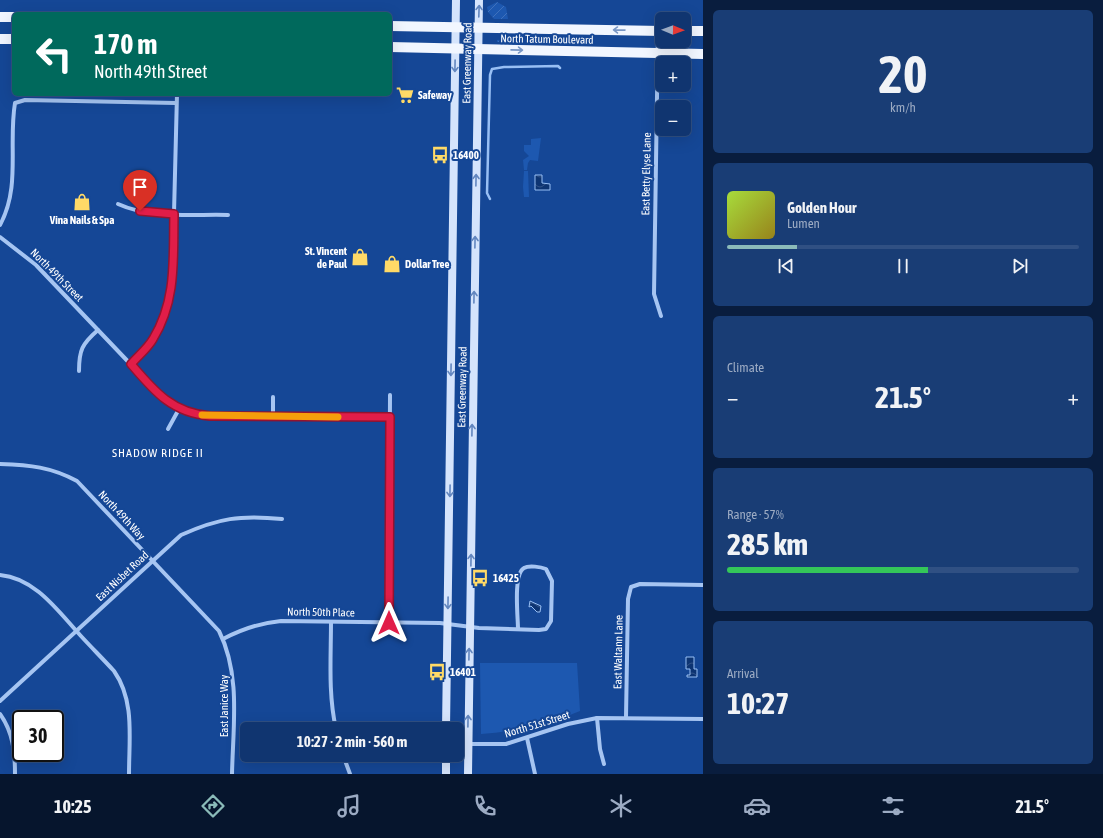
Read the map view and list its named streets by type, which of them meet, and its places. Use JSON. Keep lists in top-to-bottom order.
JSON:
{
  "streets": {
    "main road": ["North Tatum Boulevard", "East Greenway Road"],
    "street": [
      "East Betty Elyse Lane",
      "North 49th Street",
      "North 49th Way",
      "East Nisbet Road",
      "North 50th Place",
      "East Waltann Lane",
      "East Janice Way",
      "North 51st Street"
    ]
  },
  "crossings": [
    ["North Tatum Boulevard", "East Greenway Road"],
    ["North Tatum Boulevard", "East Betty Elyse Lane"],
    ["East Greenway Road", "North 50th Place"],
    ["East Greenway Road", "North 51st Street"],
    ["North 49th Way", "East Nisbet Road"],
    ["North 49th Way", "North 50th Place"],
    ["North 49th Way", "East Janice Way"],
    ["North 50th Place", "East Janice Way"],
    ["East Waltann Lane", "North 51st Street"]
  ],
  "districts": ["SHADOW RIDGE II"],
  "places": {
    "supermarket": ["Safeway"],
    "bus stop": ["16400", "16425", "16401"],
    "shop": ["Vina Nails & Spa", "St. Vincent de Paul", "Dollar Tree"]
  },
  "north": "right",
  "page": {
    "tile": [
      ["20", "km/h"],
      "Climate",
      ["Range · 57%", "285 km"],
      ["Arrival", "10:27"]
    ],
    "map_buttons": ["+", "−"],
    "turn": ["170 m", "North 49th Street"],
    "song": ["Golden Hour", "Lumen"],
    "heat": ["−", "21.5°", "+"],
    "limit": "30",
    "trip": "10:27 · 2 min · 560 m",
    "tabs": ["10:25", "21.5°"]
  }
}
